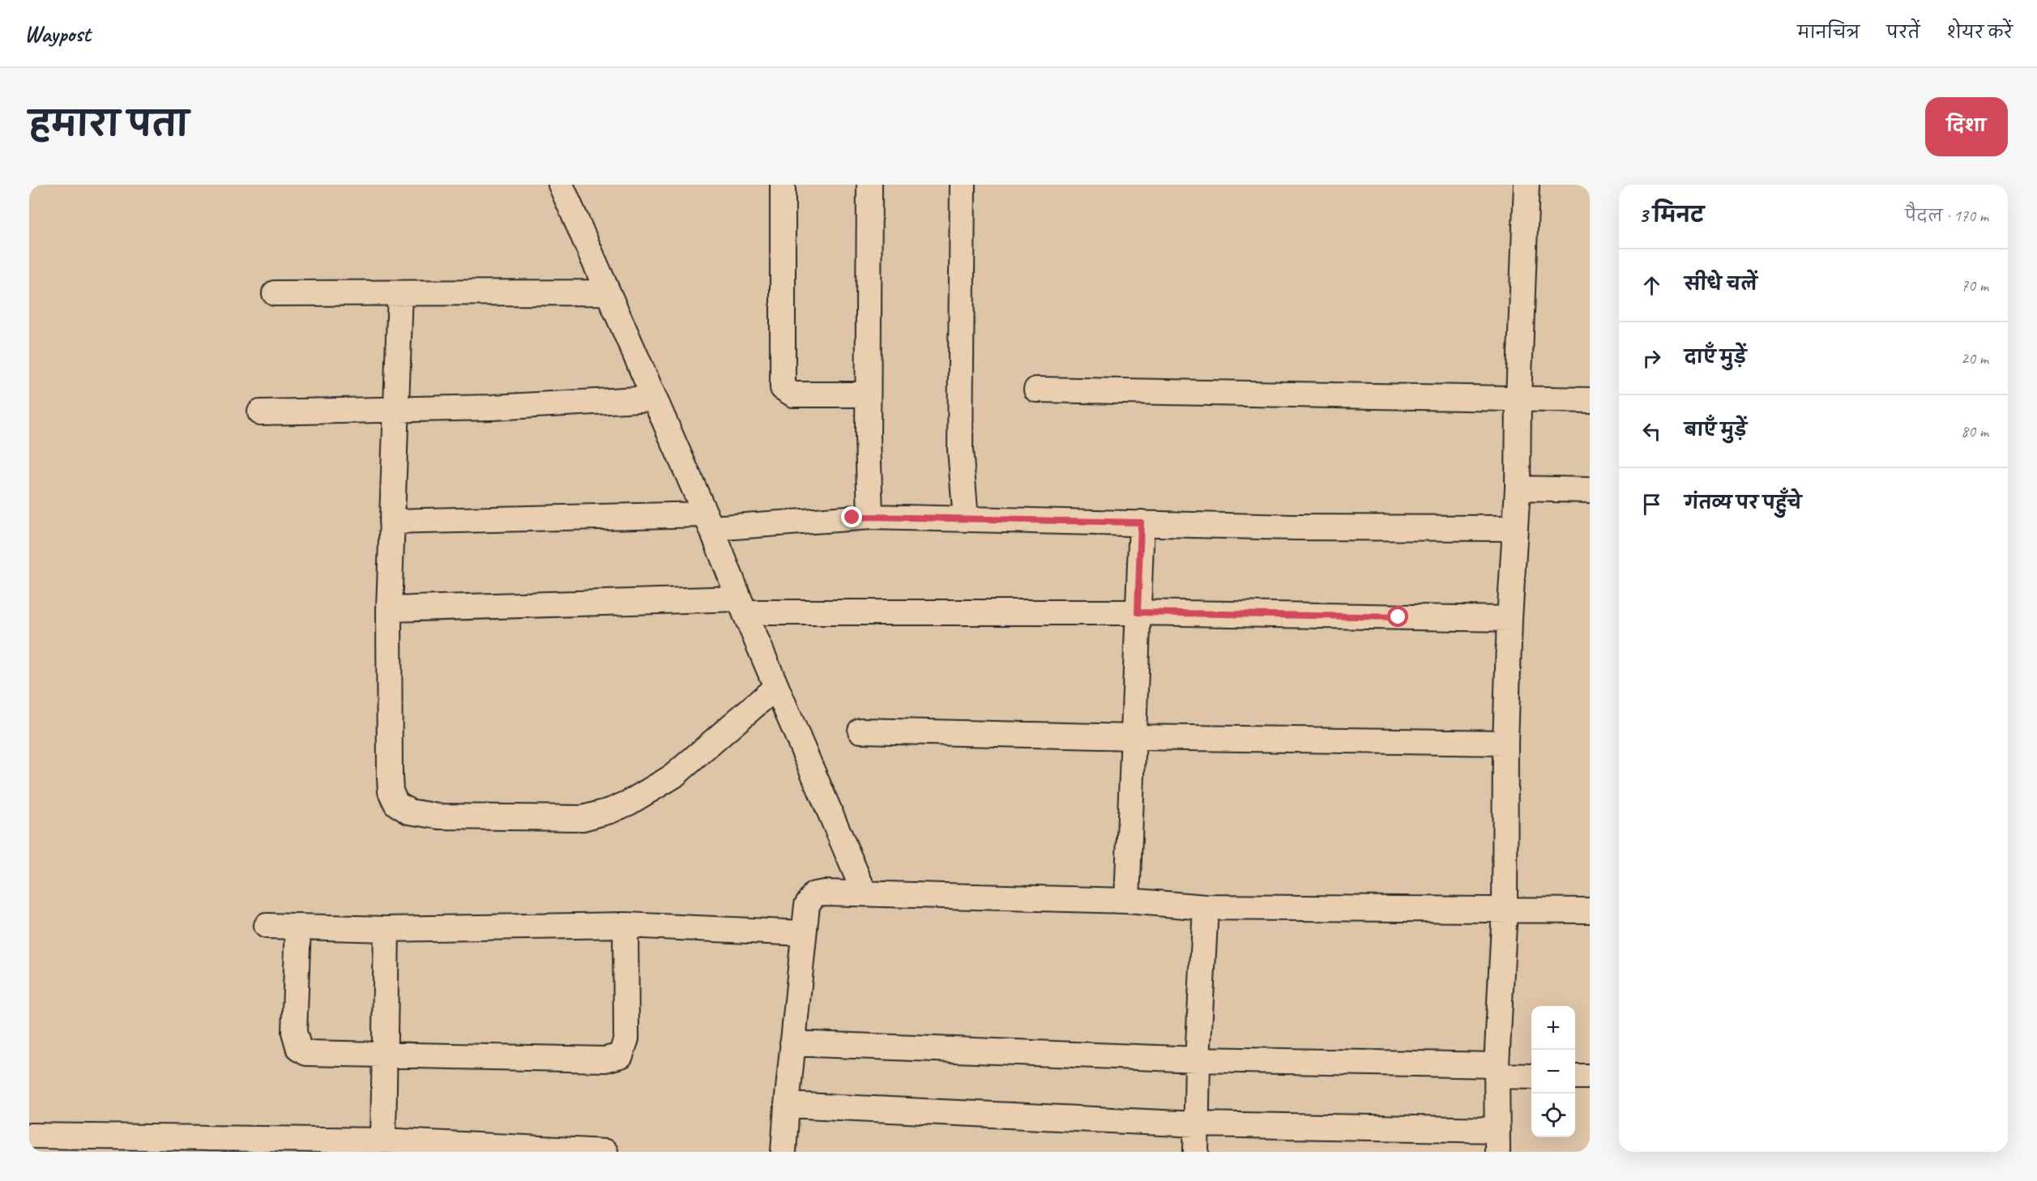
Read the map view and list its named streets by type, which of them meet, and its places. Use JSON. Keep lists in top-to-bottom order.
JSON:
{
  "page": {
    "header": "Waypost",
    "nav": ["मानचित्र", "परतें", "शेयर करें"],
    "title": "हमारा पता",
    "buttons": "दिशा",
    "heading": ["3 मिनट", "पैदल · 170 m"],
    "list": [
      ["सीधे चलें", "70 m"],
      ["दाएँ मुड़ें", "20 m"],
      ["बाएँ मुड़ें", "80 m"],
      "गंतव्य पर पहुँचे"
    ],
    "map_buttons": ["+", "−"]
  }
}
